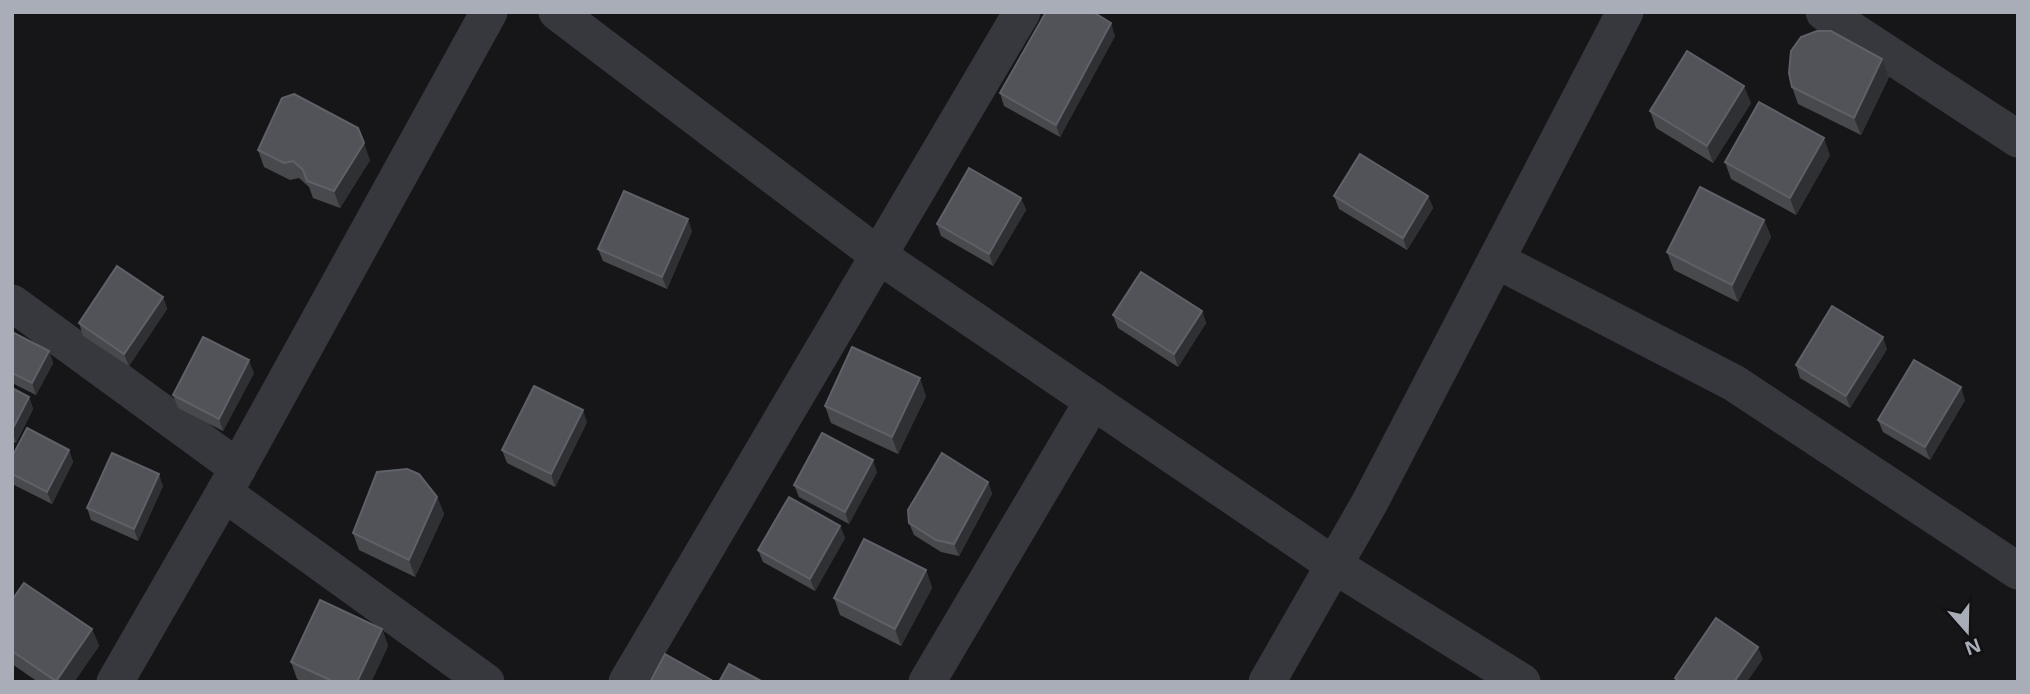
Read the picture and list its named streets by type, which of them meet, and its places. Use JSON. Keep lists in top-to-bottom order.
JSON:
{
  "north": "bottom"
}
